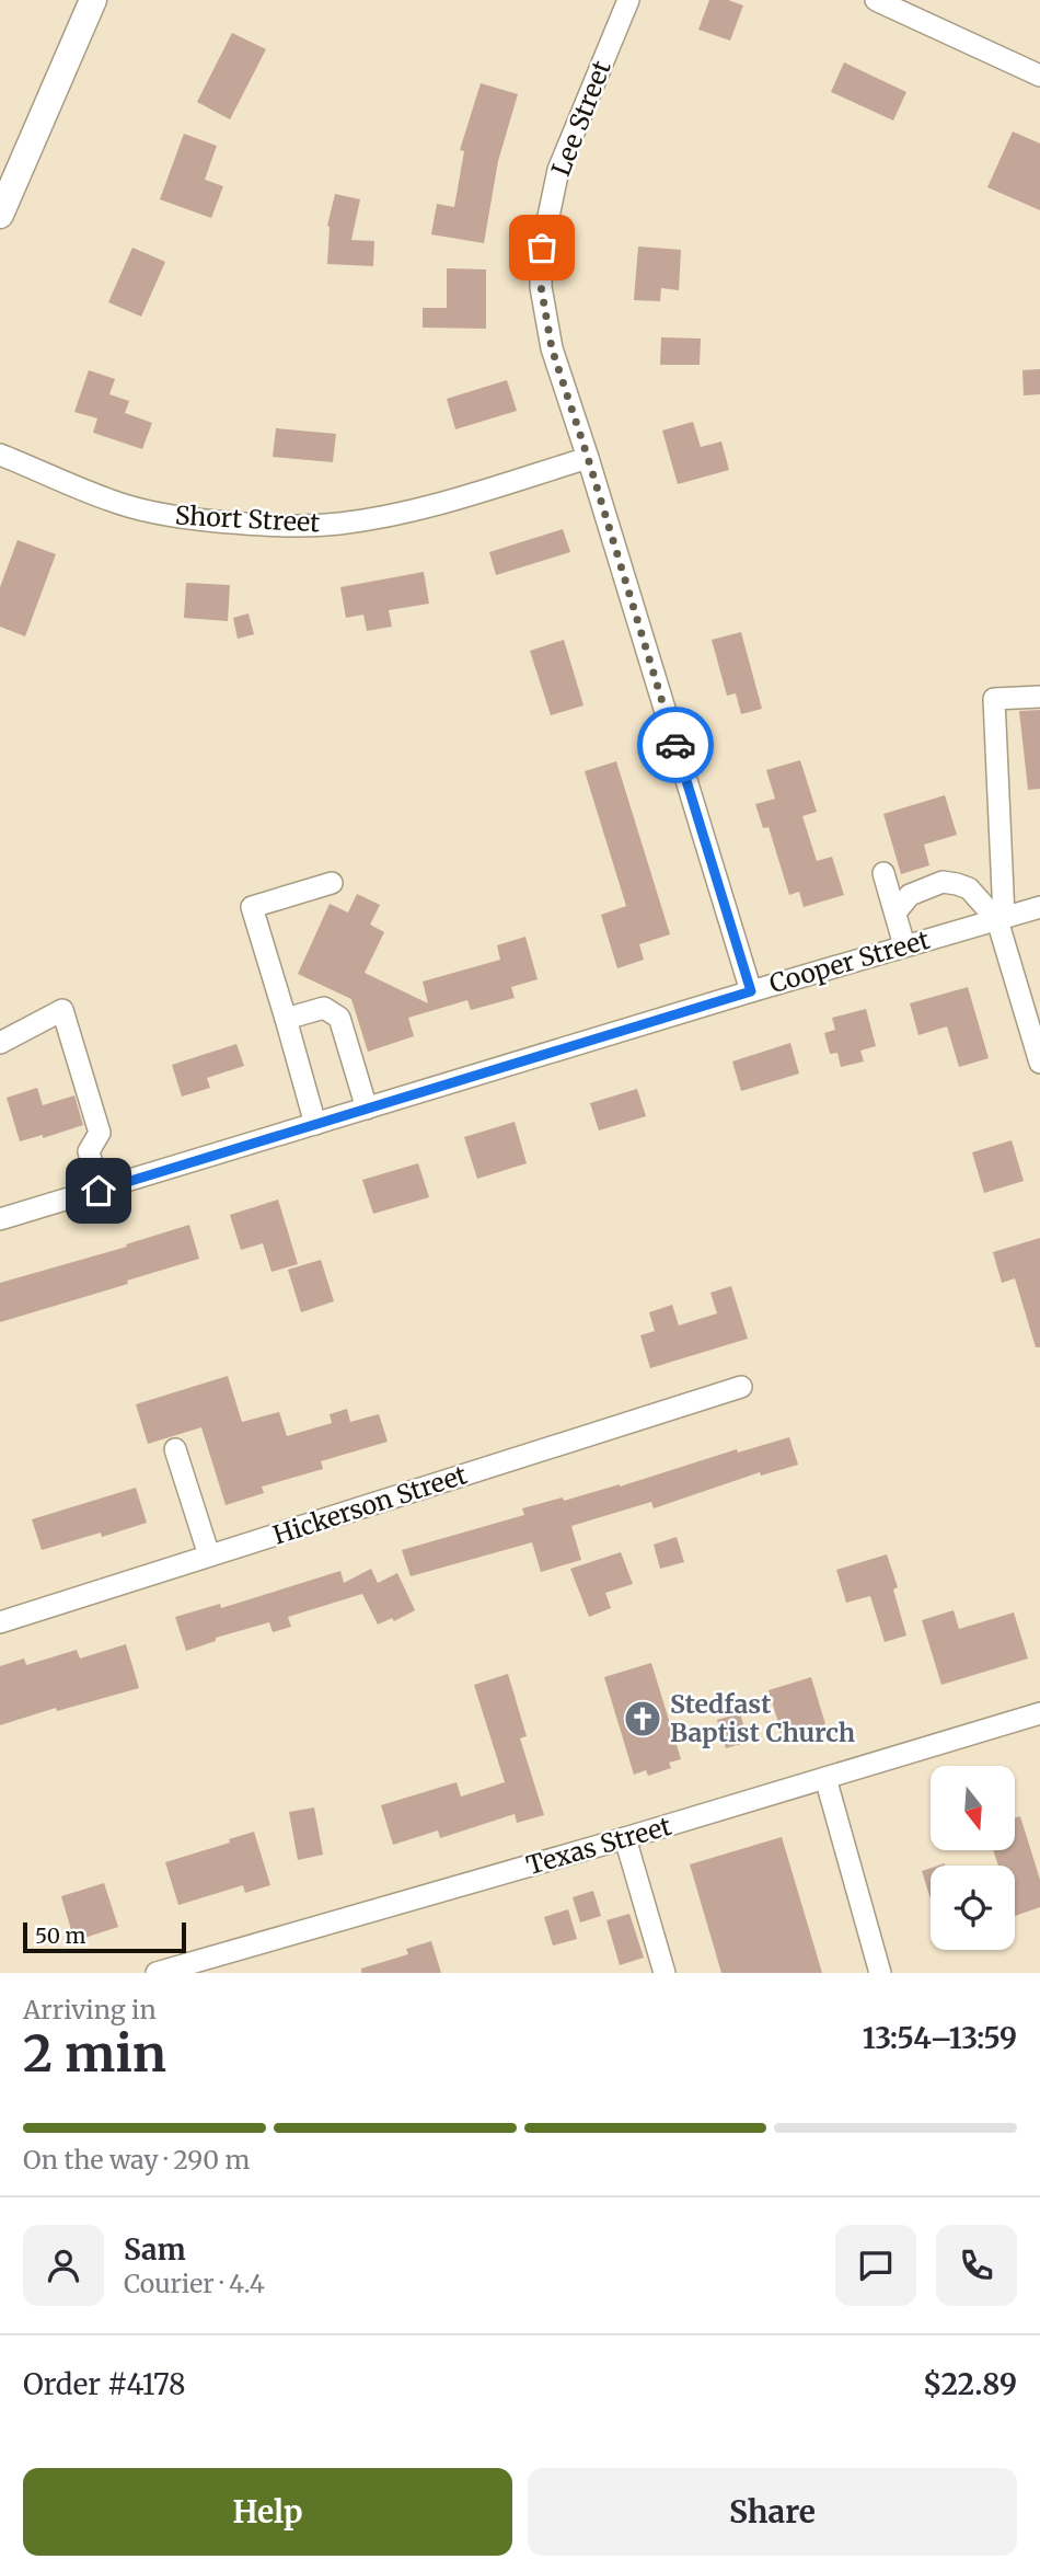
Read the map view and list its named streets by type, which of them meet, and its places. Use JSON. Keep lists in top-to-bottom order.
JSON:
{
  "streets": {
    "street": [
      "Lee Street",
      "Short Street",
      "Cooper Street",
      "Hickerson Street",
      "Texas Street"
    ]
  },
  "crossings": [
    ["Lee Street", "Short Street"],
    ["Lee Street", "Cooper Street"]
  ],
  "places": {
    "church": ["Stedfast Baptist Church"]
  },
  "scale_bar": "50 m",
  "north": "bottom",
  "page": {
    "scale": "50 m",
    "heading": ["2 min", "Arriving in", "13:54–13:59"],
    "panel": [
      "Sam",
      "Courier · 4.4",
      "Order #4178",
      "$22.89"
    ],
    "bar": "On the way · 290 m",
    "buttons": ["Help", "Share"]
  }
}
